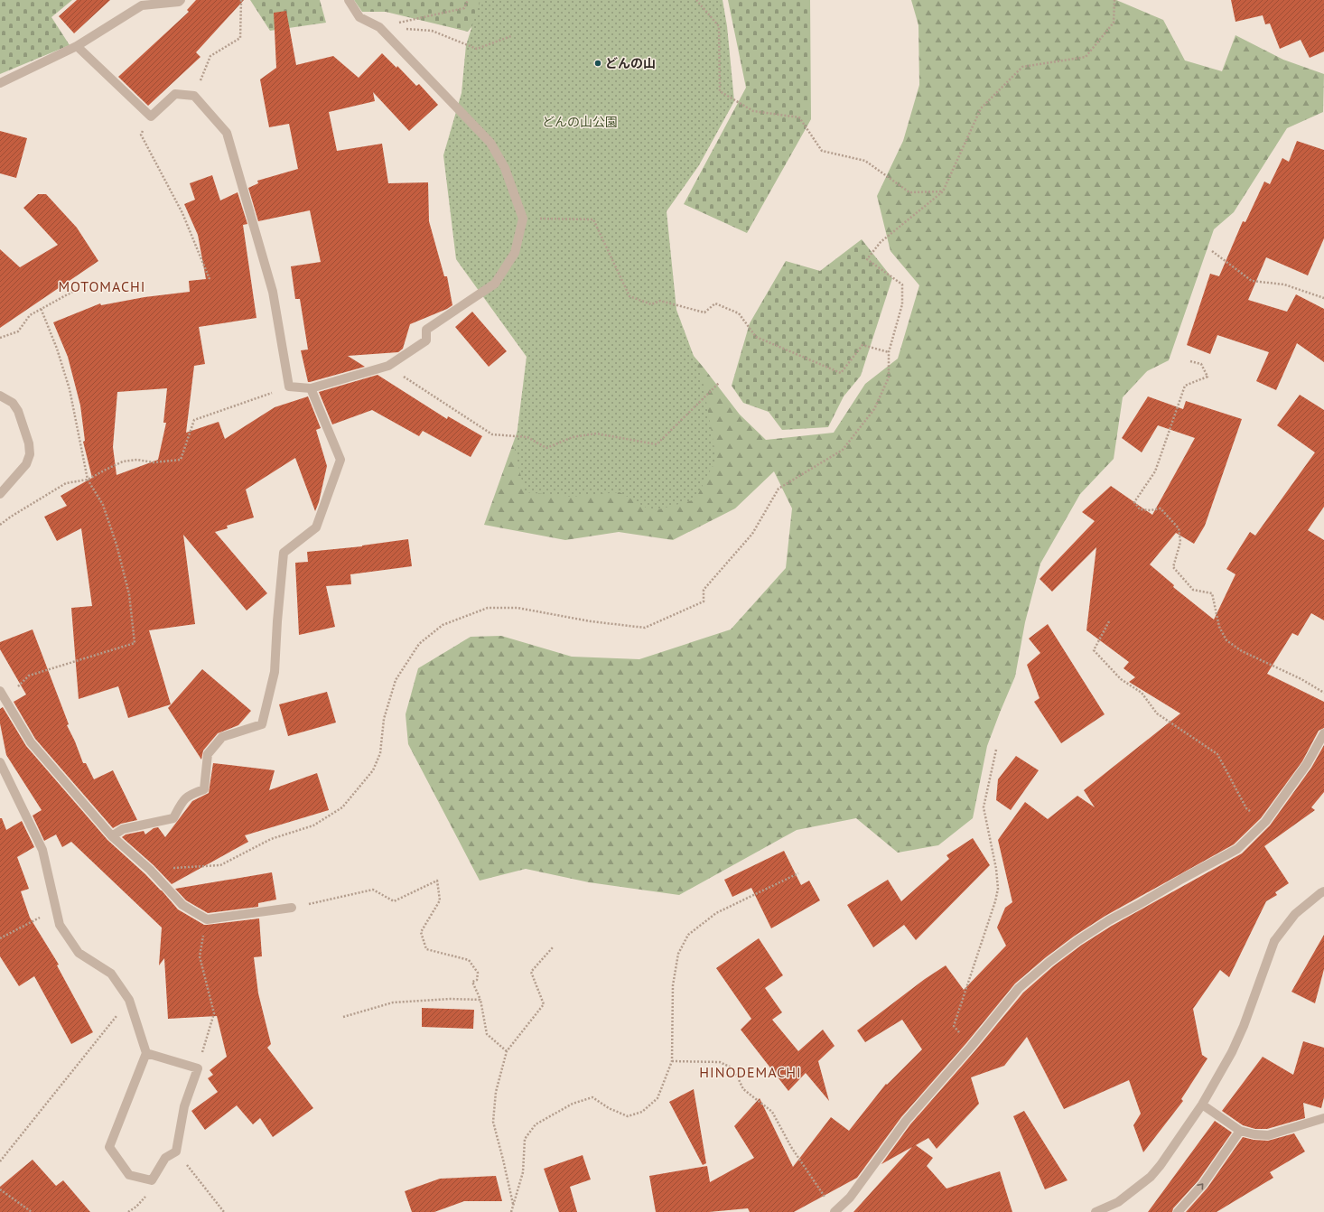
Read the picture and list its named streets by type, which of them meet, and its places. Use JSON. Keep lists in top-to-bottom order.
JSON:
{
  "districts": ["MOTOMACHI", "HINODEMACHI"],
  "parks": ["どんの山公園"],
  "places": ["どんの山"]
}
